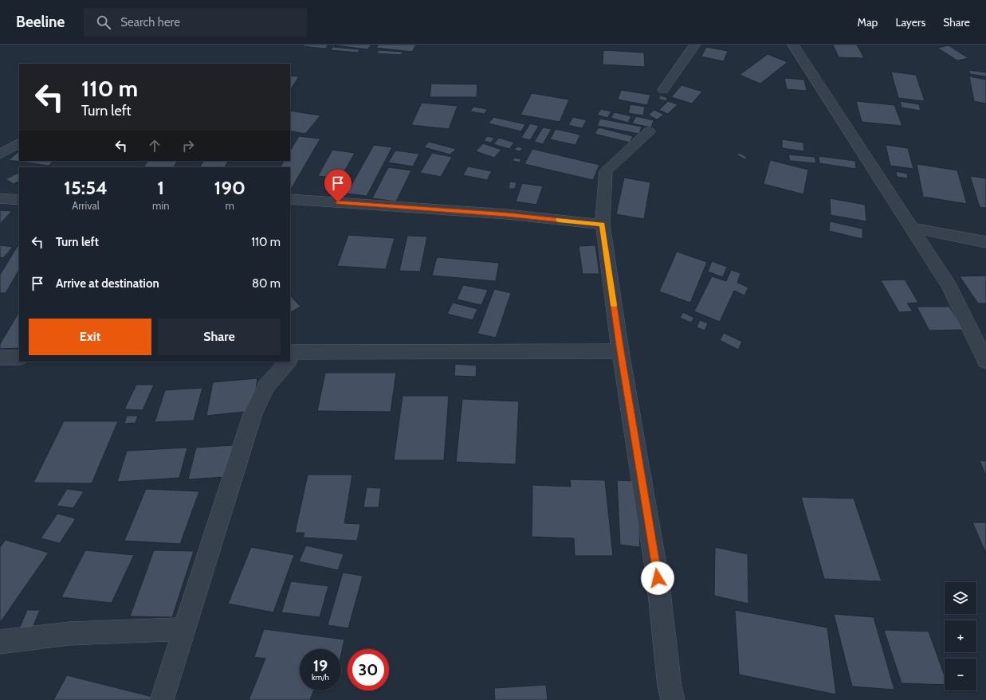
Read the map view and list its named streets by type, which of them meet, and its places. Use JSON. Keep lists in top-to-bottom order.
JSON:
{
  "page": {
    "header": "Beeline",
    "search": "Search here",
    "nav": ["Map", "Layers", "Share"],
    "turn": ["110 m", "Turn left"],
    "eta": [
      "15:54",
      "Arrival",
      "1",
      "min",
      "190",
      "m"
    ],
    "list": [
      {
        "name": "Turn left",
        "value": "110 m"
      },
      {
        "name": "Arrive at destination",
        "value": "80 m"
      }
    ],
    "buttons": ["Exit", "Share"],
    "map_buttons": ["+", "−"],
    "speed": "19 km/h",
    "limit": "30"
  }
}
